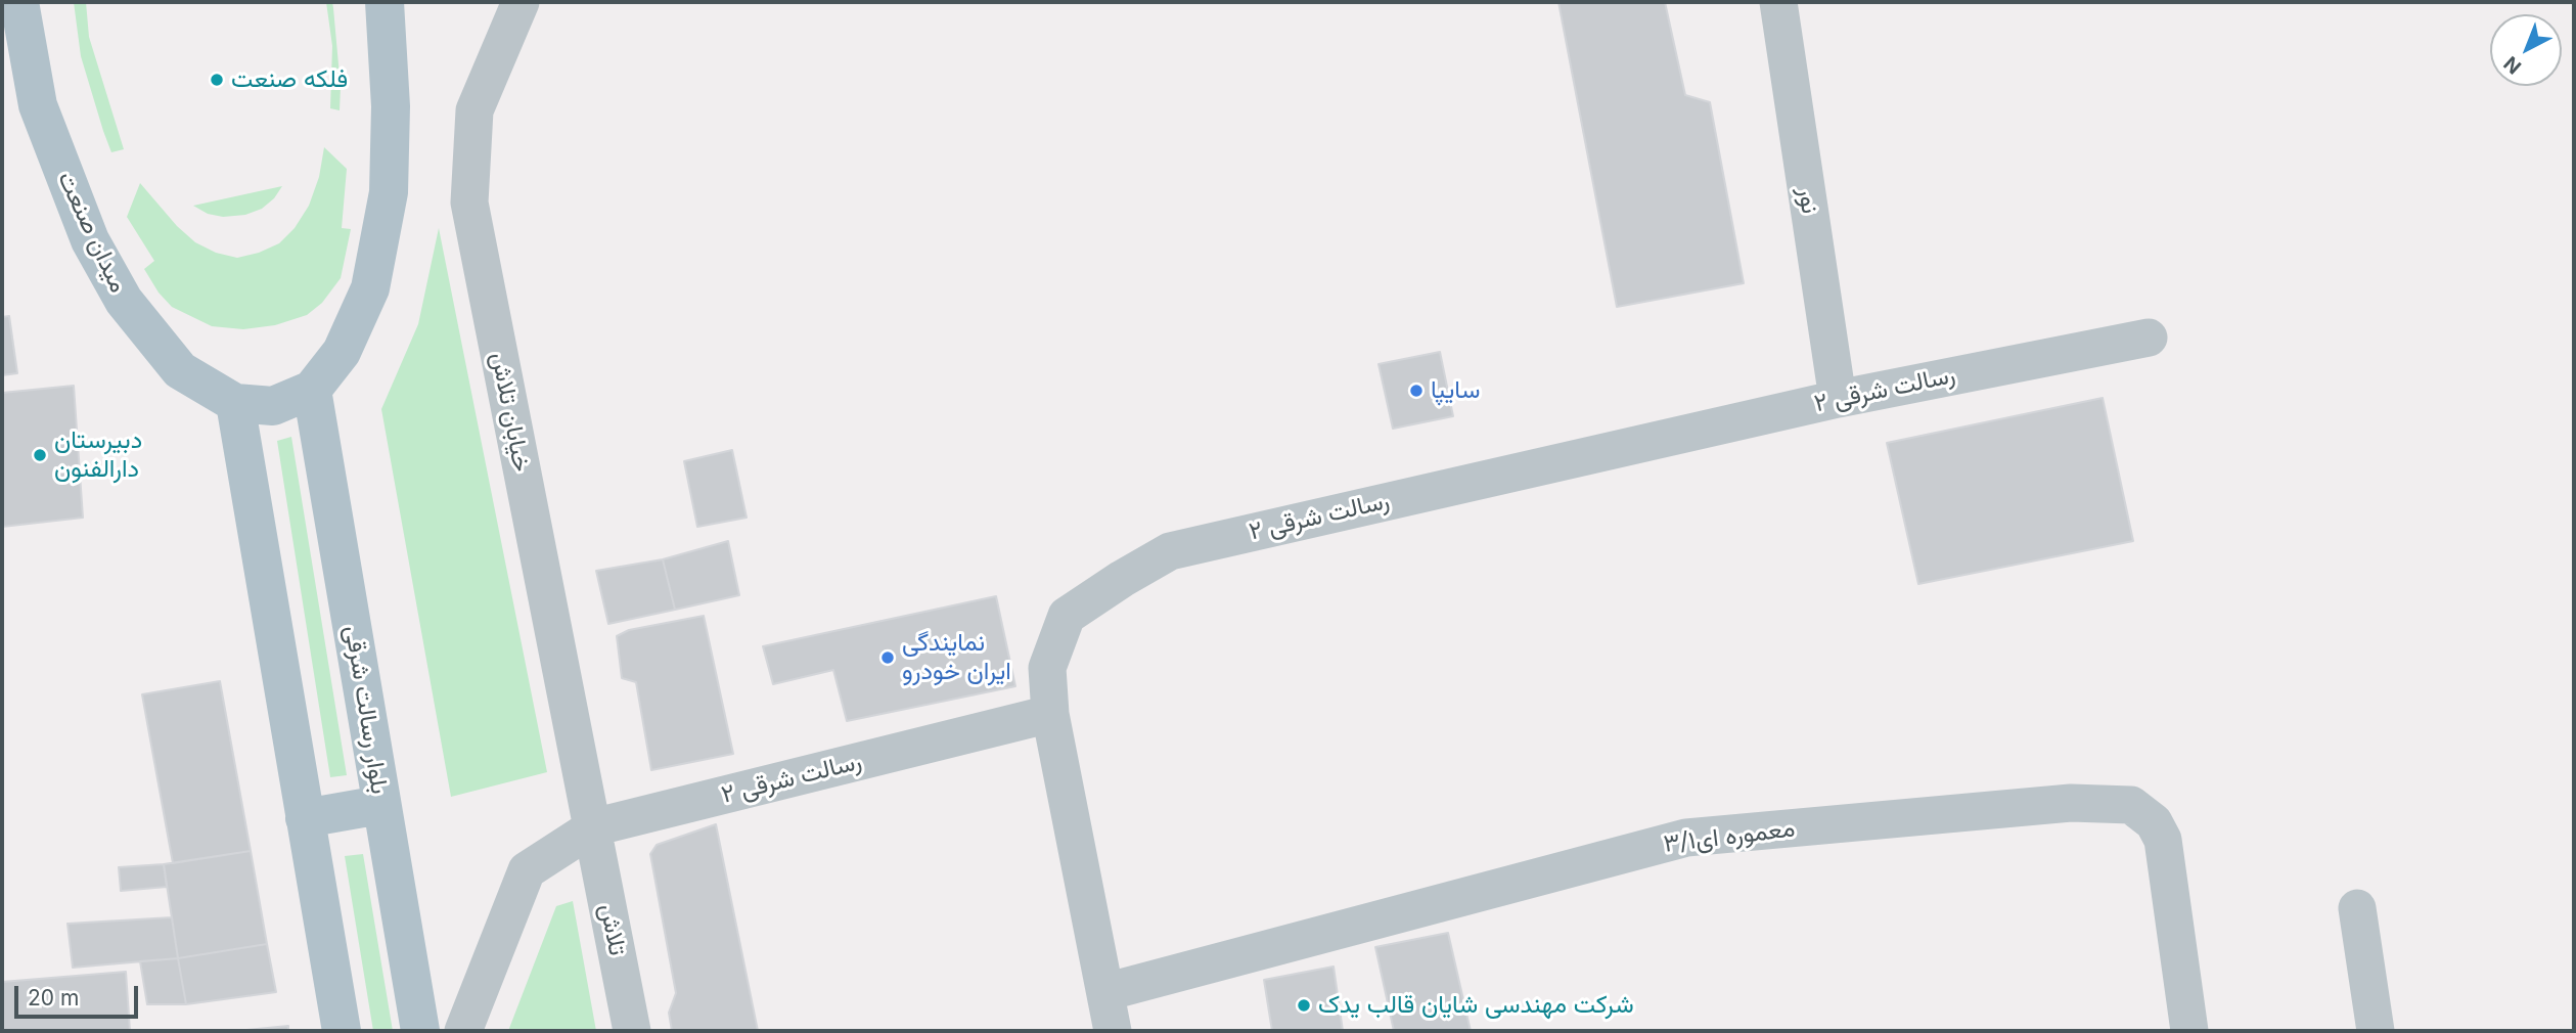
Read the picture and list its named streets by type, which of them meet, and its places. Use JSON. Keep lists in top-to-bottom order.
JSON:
{
  "streets": {
    "main road": ["میدان صنعت", "بلوار رسالت شرقی"],
    "street": [
      "نور",
      "رسالت شرقی ۲",
      "خیابان تلاش",
      "معموره ای۳/۱",
      "تلاش"
    ]
  },
  "crossings": [
    ["نور", "رسالت شرقی ۲"],
    ["میدان صنعت", "بلوار رسالت شرقی"],
    ["رسالت شرقی ۲", "خیابان تلاش"],
    ["رسالت شرقی ۲", "تلاش"],
    ["خیابان تلاش", "تلاش"]
  ],
  "places": [
    "فلکه صنعت",
    "سایپا",
    "دبیرستان دارالفنون",
    "نمایندگی ایران خودرو",
    "شرکت مهندسی شایان قالب یدک"
  ],
  "scale_bar": "20 m",
  "north": "bottom left"
}
